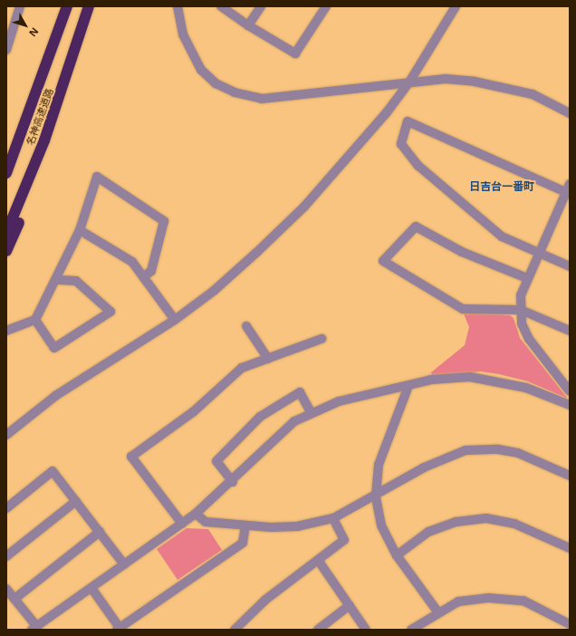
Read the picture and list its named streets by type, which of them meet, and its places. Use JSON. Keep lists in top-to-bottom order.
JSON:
{
  "streets": {
    "highway": ["名神高速道路"]
  },
  "districts": ["日吉台一番町"],
  "north": "bottom right"
}
